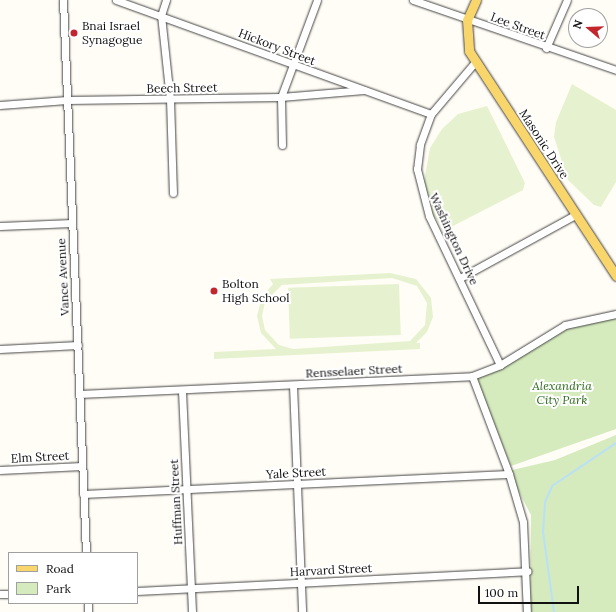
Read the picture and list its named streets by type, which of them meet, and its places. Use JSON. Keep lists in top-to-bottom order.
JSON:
{
  "streets": {
    "main road": ["Masonic Drive"],
    "street": [
      "Lee Street",
      "Hickory Street",
      "Beech Street",
      "Washington Drive",
      "Vance Avenue",
      "Rensselaer Street",
      "Elm Street",
      "Yale Street",
      "Huffman Street",
      "Harvard Street"
    ]
  },
  "crossings": [
    ["Lee Street", "Masonic Drive"],
    ["Hickory Street", "Beech Street"],
    ["Hickory Street", "Washington Drive"],
    ["Beech Street", "Vance Avenue"],
    ["Masonic Drive", "Washington Drive"],
    ["Washington Drive", "Rensselaer Street"],
    ["Vance Avenue", "Rensselaer Street"],
    ["Vance Avenue", "Elm Street"],
    ["Vance Avenue", "Yale Street"],
    ["Rensselaer Street", "Huffman Street"],
    ["Yale Street", "Huffman Street"],
    ["Huffman Street", "Harvard Street"]
  ],
  "parks": ["Alexandria City Park"],
  "places": ["Bnai Israel Synagogue", "Bolton High School"],
  "legend": ["Road", "Park"],
  "scale_bar": "100 m",
  "north": "left"
}
